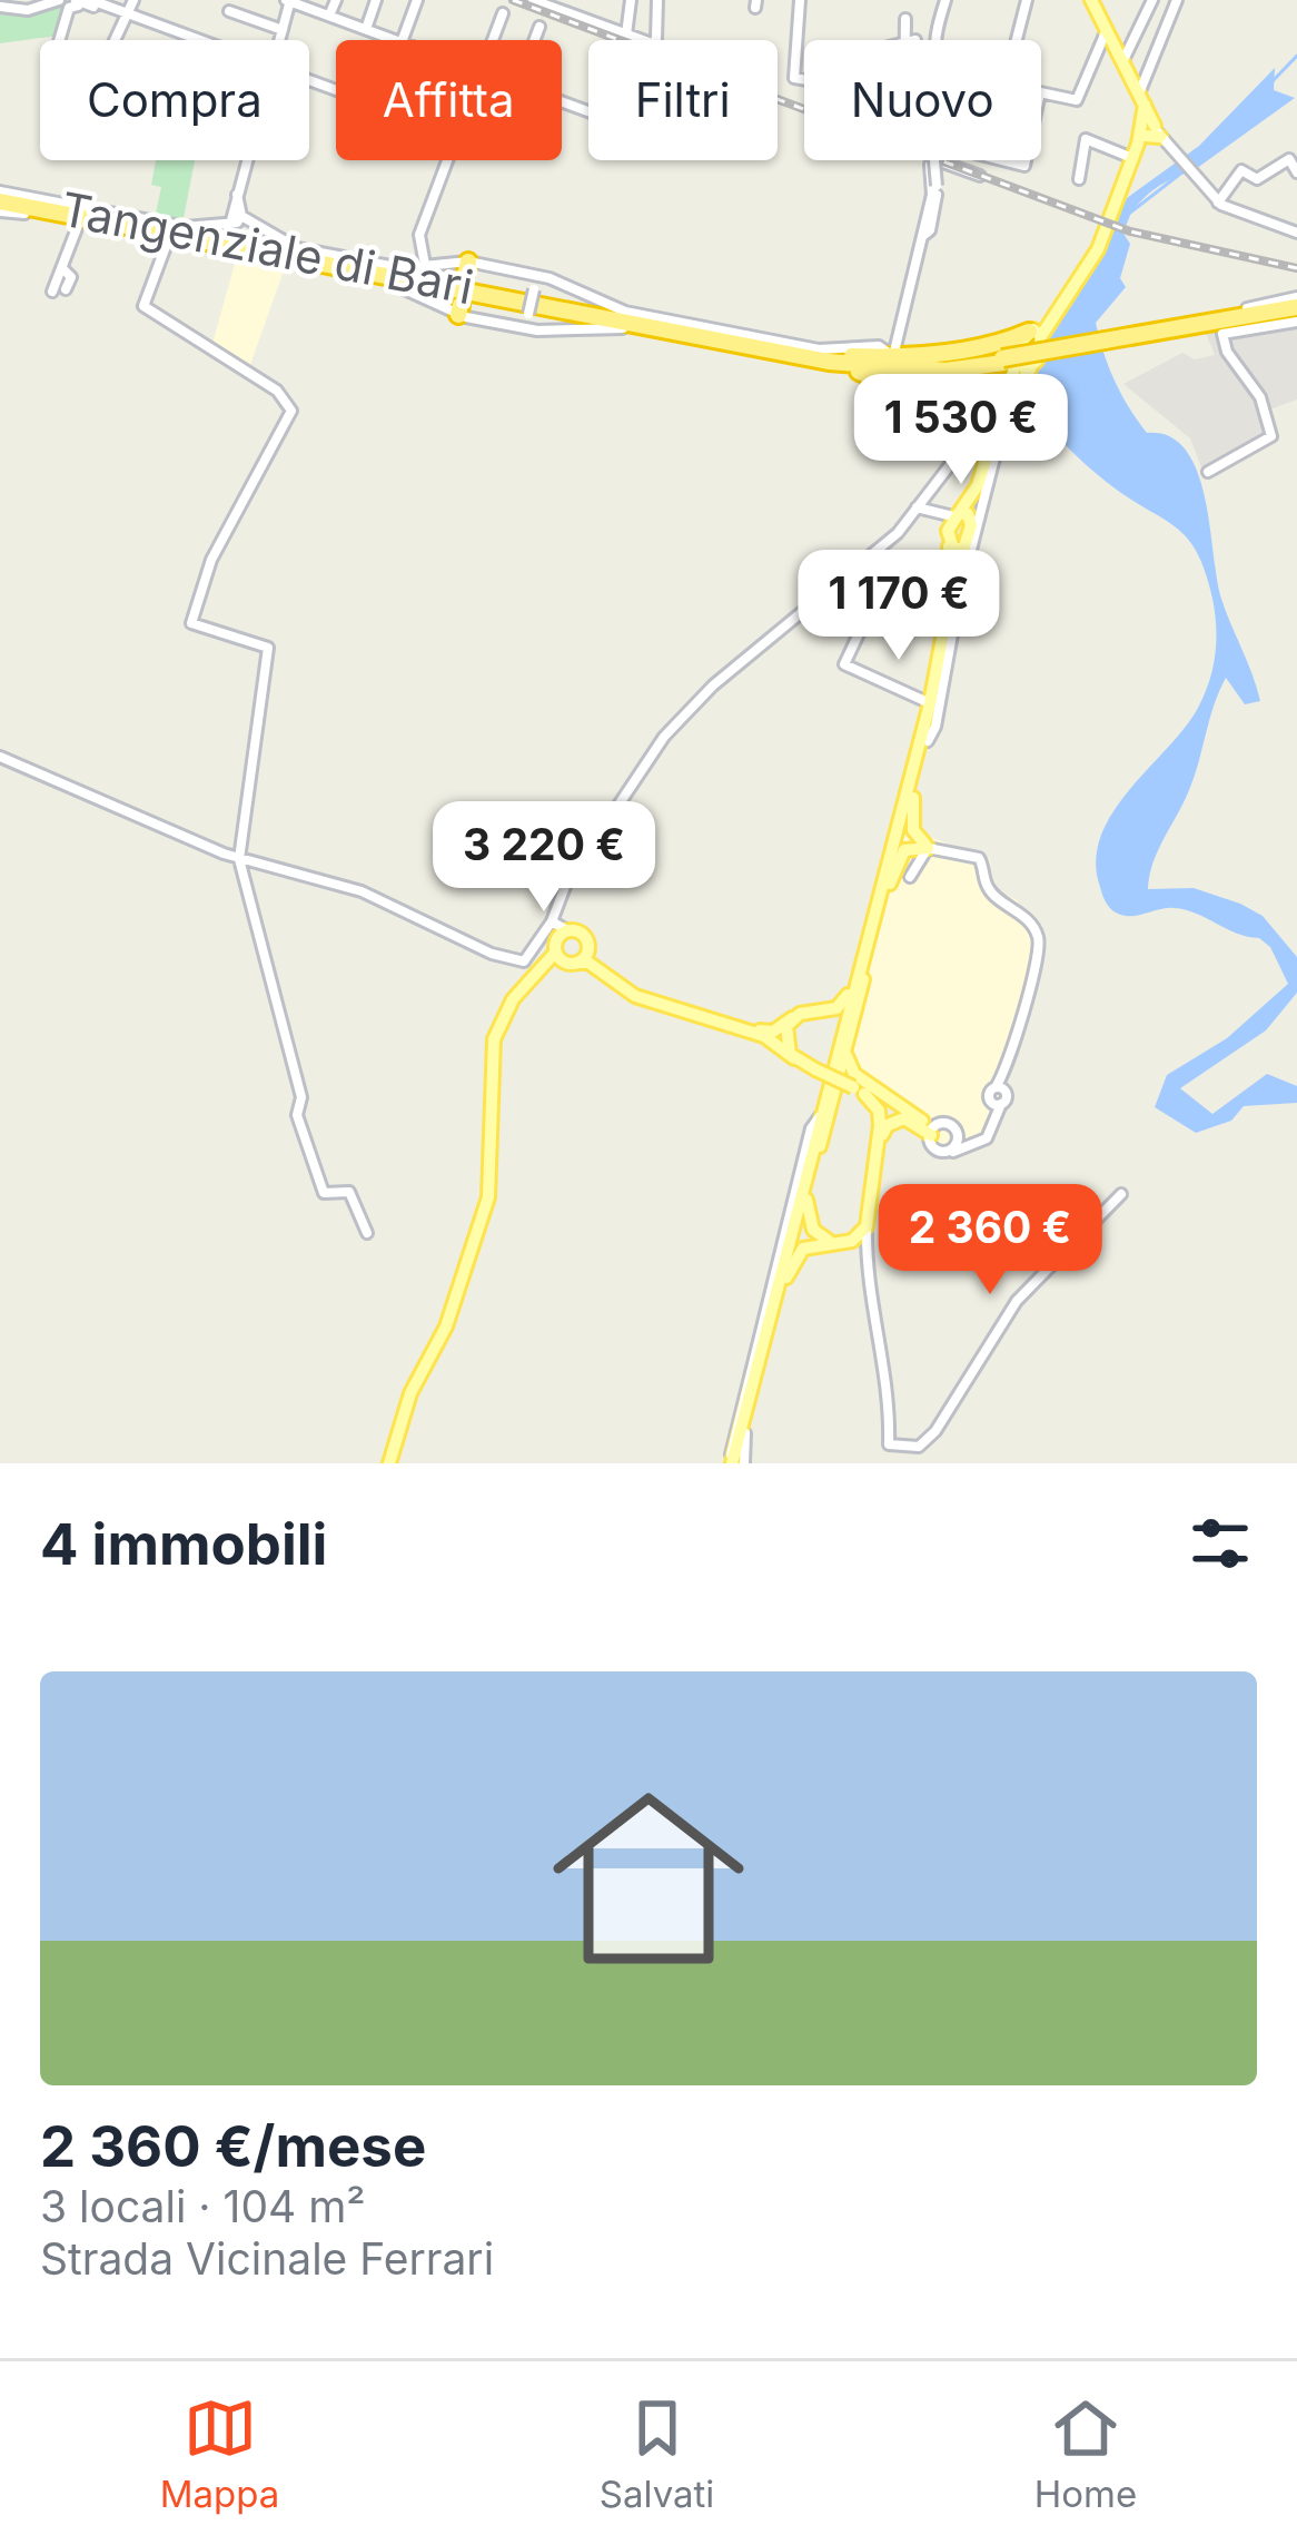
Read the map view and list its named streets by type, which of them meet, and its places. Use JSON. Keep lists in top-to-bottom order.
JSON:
{
  "streets": {
    "highway": ["Tangenziale di Bari"]
  },
  "page": {
    "chip": [
      "Compra",
      "Affitta",
      "Filtri",
      "Nuovo"
    ],
    "price": [
      "1 530 €",
      "1 170 €",
      "3 220 €",
      "2 360 €"
    ],
    "heading": "4 immobili",
    "list": [
      {
        "name": "2 360 €/mese",
        "note": "3 locali · 104 m² · Strada Vicinale Ferrari"
      }
    ],
    "tabs": ["Mappa", "Salvati", "Home"]
  }
}
